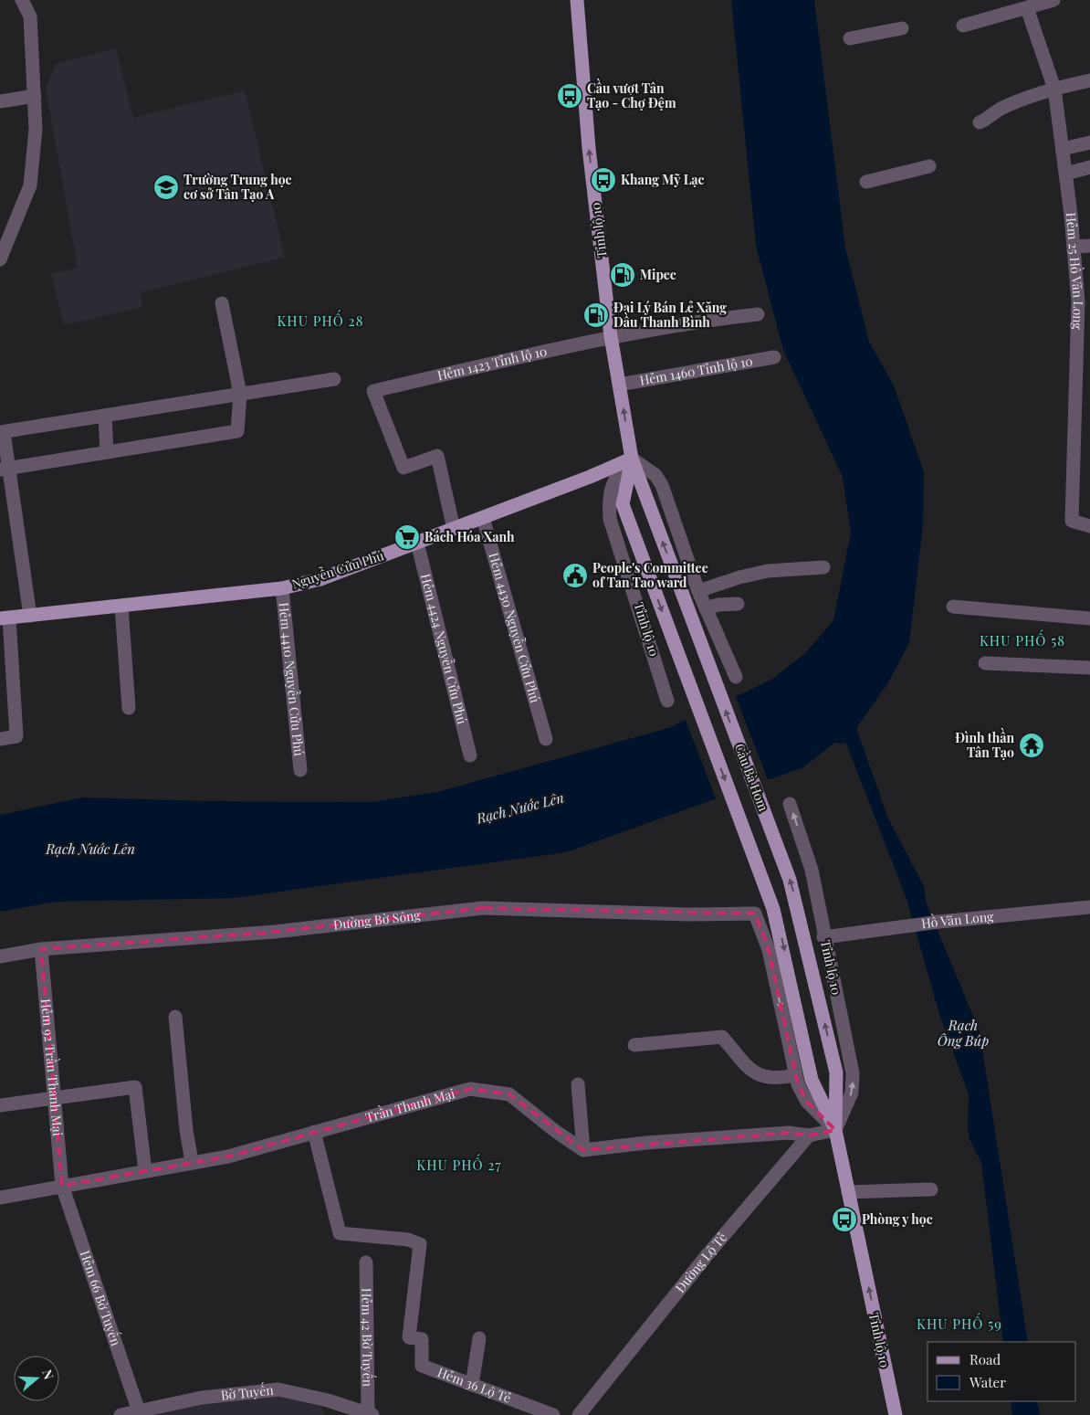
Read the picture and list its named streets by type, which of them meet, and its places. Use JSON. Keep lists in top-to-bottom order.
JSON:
{
  "streets": {
    "main road": ["Tỉnh lộ 10", "Nguyễn Cửu Phú", "Cầu Bà Hom"],
    "street": [
      "Hẻm 25 Hồ Văn Long",
      "Hẻm 1423 Tỉnh lộ 10",
      "Hẻm 1460 Tỉnh lộ 10",
      "Hẻm 4430 Nguyễn Cửu Phú",
      "Hẻm 4424 Nguyễn Cửu Phú",
      "Hẻm 4410 Nguyễn Cửu Phú",
      "Đường Bờ Sông",
      "Hồ Văn Long",
      "Hẻm 92 Trần Thanh Mại",
      "Trần Thanh Mại",
      "Đường Lộ Tẻ",
      "Hẻm 66 Bờ Tuyến",
      "Hẻm 42 Bờ Tuyến",
      "Hẻm 36 Lộ Tẻ",
      "Bờ Tuyến"
    ]
  },
  "crossings": [
    ["Tỉnh lộ 10", "Hẻm 1423 Tỉnh lộ 10"],
    ["Tỉnh lộ 10", "Hẻm 1460 Tỉnh lộ 10"],
    ["Tỉnh lộ 10", "Nguyễn Cửu Phú"],
    ["Tỉnh lộ 10", "Cầu Bà Hom"],
    ["Tỉnh lộ 10", "Hồ Văn Long"],
    ["Hẻm 1423 Tỉnh lộ 10", "Nguyễn Cửu Phú"],
    ["Nguyễn Cửu Phú", "Hẻm 4430 Nguyễn Cửu Phú"],
    ["Nguyễn Cửu Phú", "Hẻm 4424 Nguyễn Cửu Phú"],
    ["Nguyễn Cửu Phú", "Hẻm 4410 Nguyễn Cửu Phú"],
    ["Đường Bờ Sông", "Hẻm 92 Trần Thanh Mại"],
    ["Hẻm 92 Trần Thanh Mại", "Trần Thanh Mại"],
    ["Hẻm 92 Trần Thanh Mại", "Hẻm 66 Bờ Tuyến"],
    ["Trần Thanh Mại", "Hẻm 66 Bờ Tuyến"],
    ["Trần Thanh Mại", "Hẻm 36 Lộ Tẻ"],
    ["Hẻm 66 Bờ Tuyến", "Bờ Tuyến"],
    ["Hẻm 42 Bờ Tuyến", "Bờ Tuyến"]
  ],
  "one_way": ["Tỉnh lộ 10", "Đường Bờ Sông"],
  "districts": [
    "KHU PHỐ 28",
    "KHU PHỐ 58",
    "KHU PHỐ 27",
    "KHU PHỐ 59"
  ],
  "water": ["Rạch Nước Lên", "Rạch Ông Búp"],
  "places": {
    "bus stop": ["Cầu vượt Tân Tạo - Chợ Đệm", "Khang Mỹ Lạc", "Phòng y học"],
    "school or university": ["Trường Trung học cơ sở Tân Tạo A"],
    "fuel station": ["Mipec", "Đại Lý Bán Lẻ Xăng Dầu Thanh Bình"],
    "supermarket": ["Bách Hóa Xanh"],
    "public building": ["People's Committee of Tan Tao ward"],
    "temple": ["Đình thần Tân Tạo"]
  },
  "legend": ["Road", "Water"],
  "north": "right"
}
